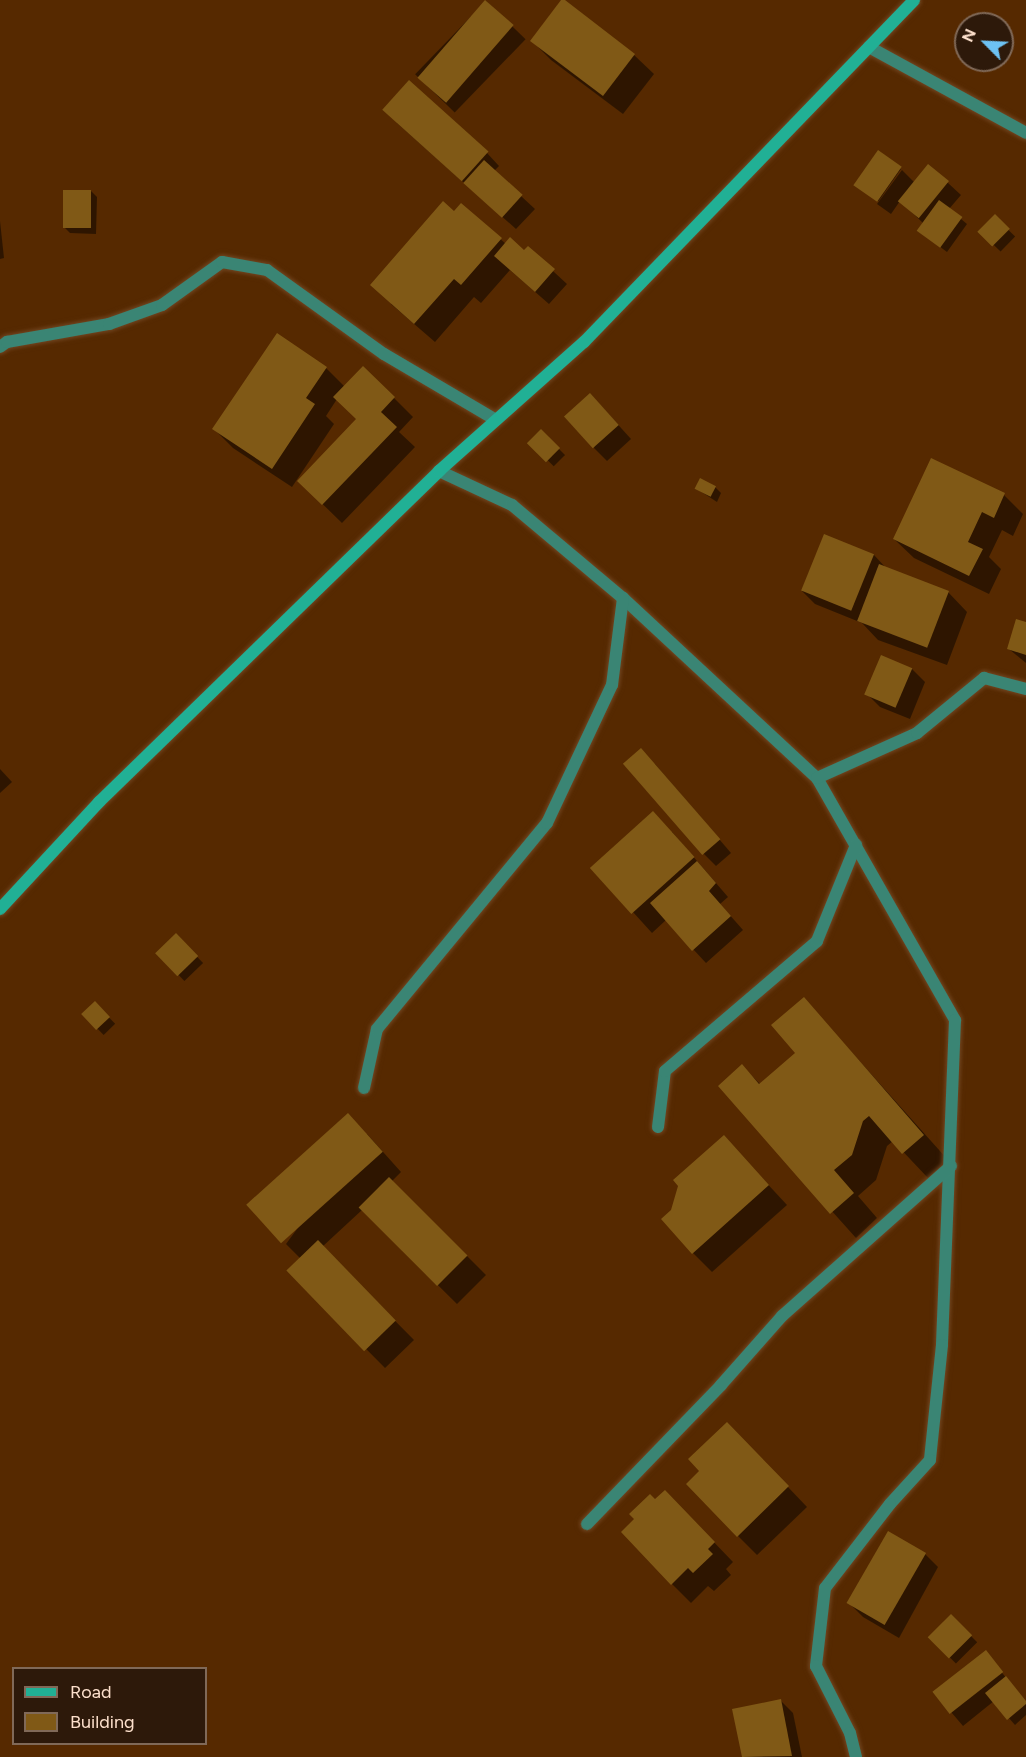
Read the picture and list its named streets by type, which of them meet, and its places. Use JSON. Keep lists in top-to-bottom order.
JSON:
{
  "legend": ["Road", "Building"],
  "north": "top left"
}
